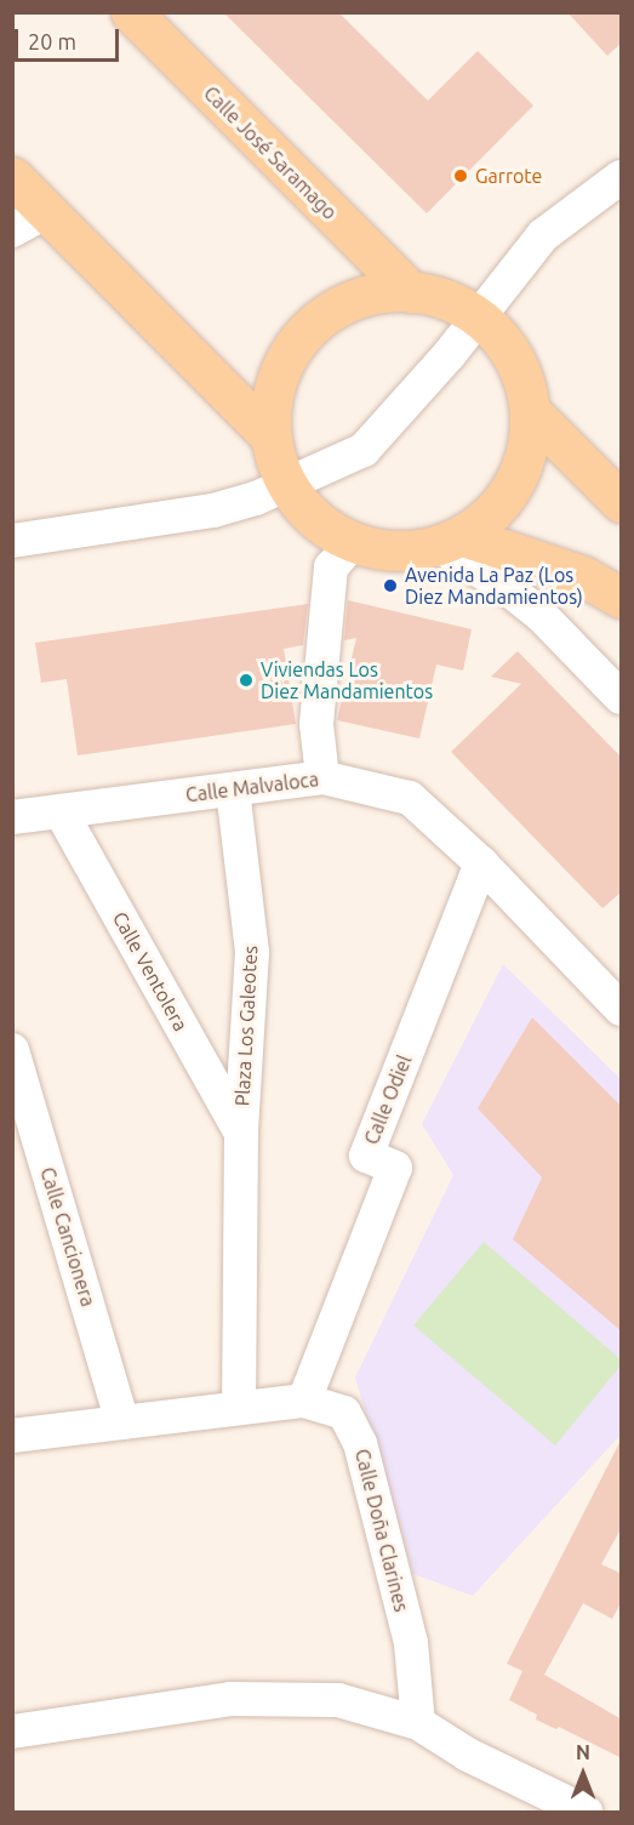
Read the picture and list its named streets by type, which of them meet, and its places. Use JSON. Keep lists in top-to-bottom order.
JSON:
{
  "streets": {
    "main road": ["Calle José Saramago"],
    "street": [
      "Calle Malvaloca",
      "Calle Ventolera",
      "Plaza Los Galeotes",
      "Calle Odiel",
      "Calle Cancionera",
      "Calle Doña Clarines"
    ]
  },
  "crossings": [
    ["Calle Malvaloca", "Calle Ventolera"],
    ["Calle Malvaloca", "Plaza Los Galeotes"],
    ["Calle Malvaloca", "Calle Odiel"],
    ["Calle Ventolera", "Plaza Los Galeotes"],
    ["Plaza Los Galeotes", "Calle Doña Clarines"],
    ["Calle Odiel", "Calle Doña Clarines"],
    ["Calle Cancionera", "Calle Doña Clarines"]
  ],
  "places": ["Garrote", "Avenida La Paz (Los Diez Mandamientos)", "Viviendas Los Diez Mandamientos"],
  "scale_bar": "20 m",
  "north": "top"
}
